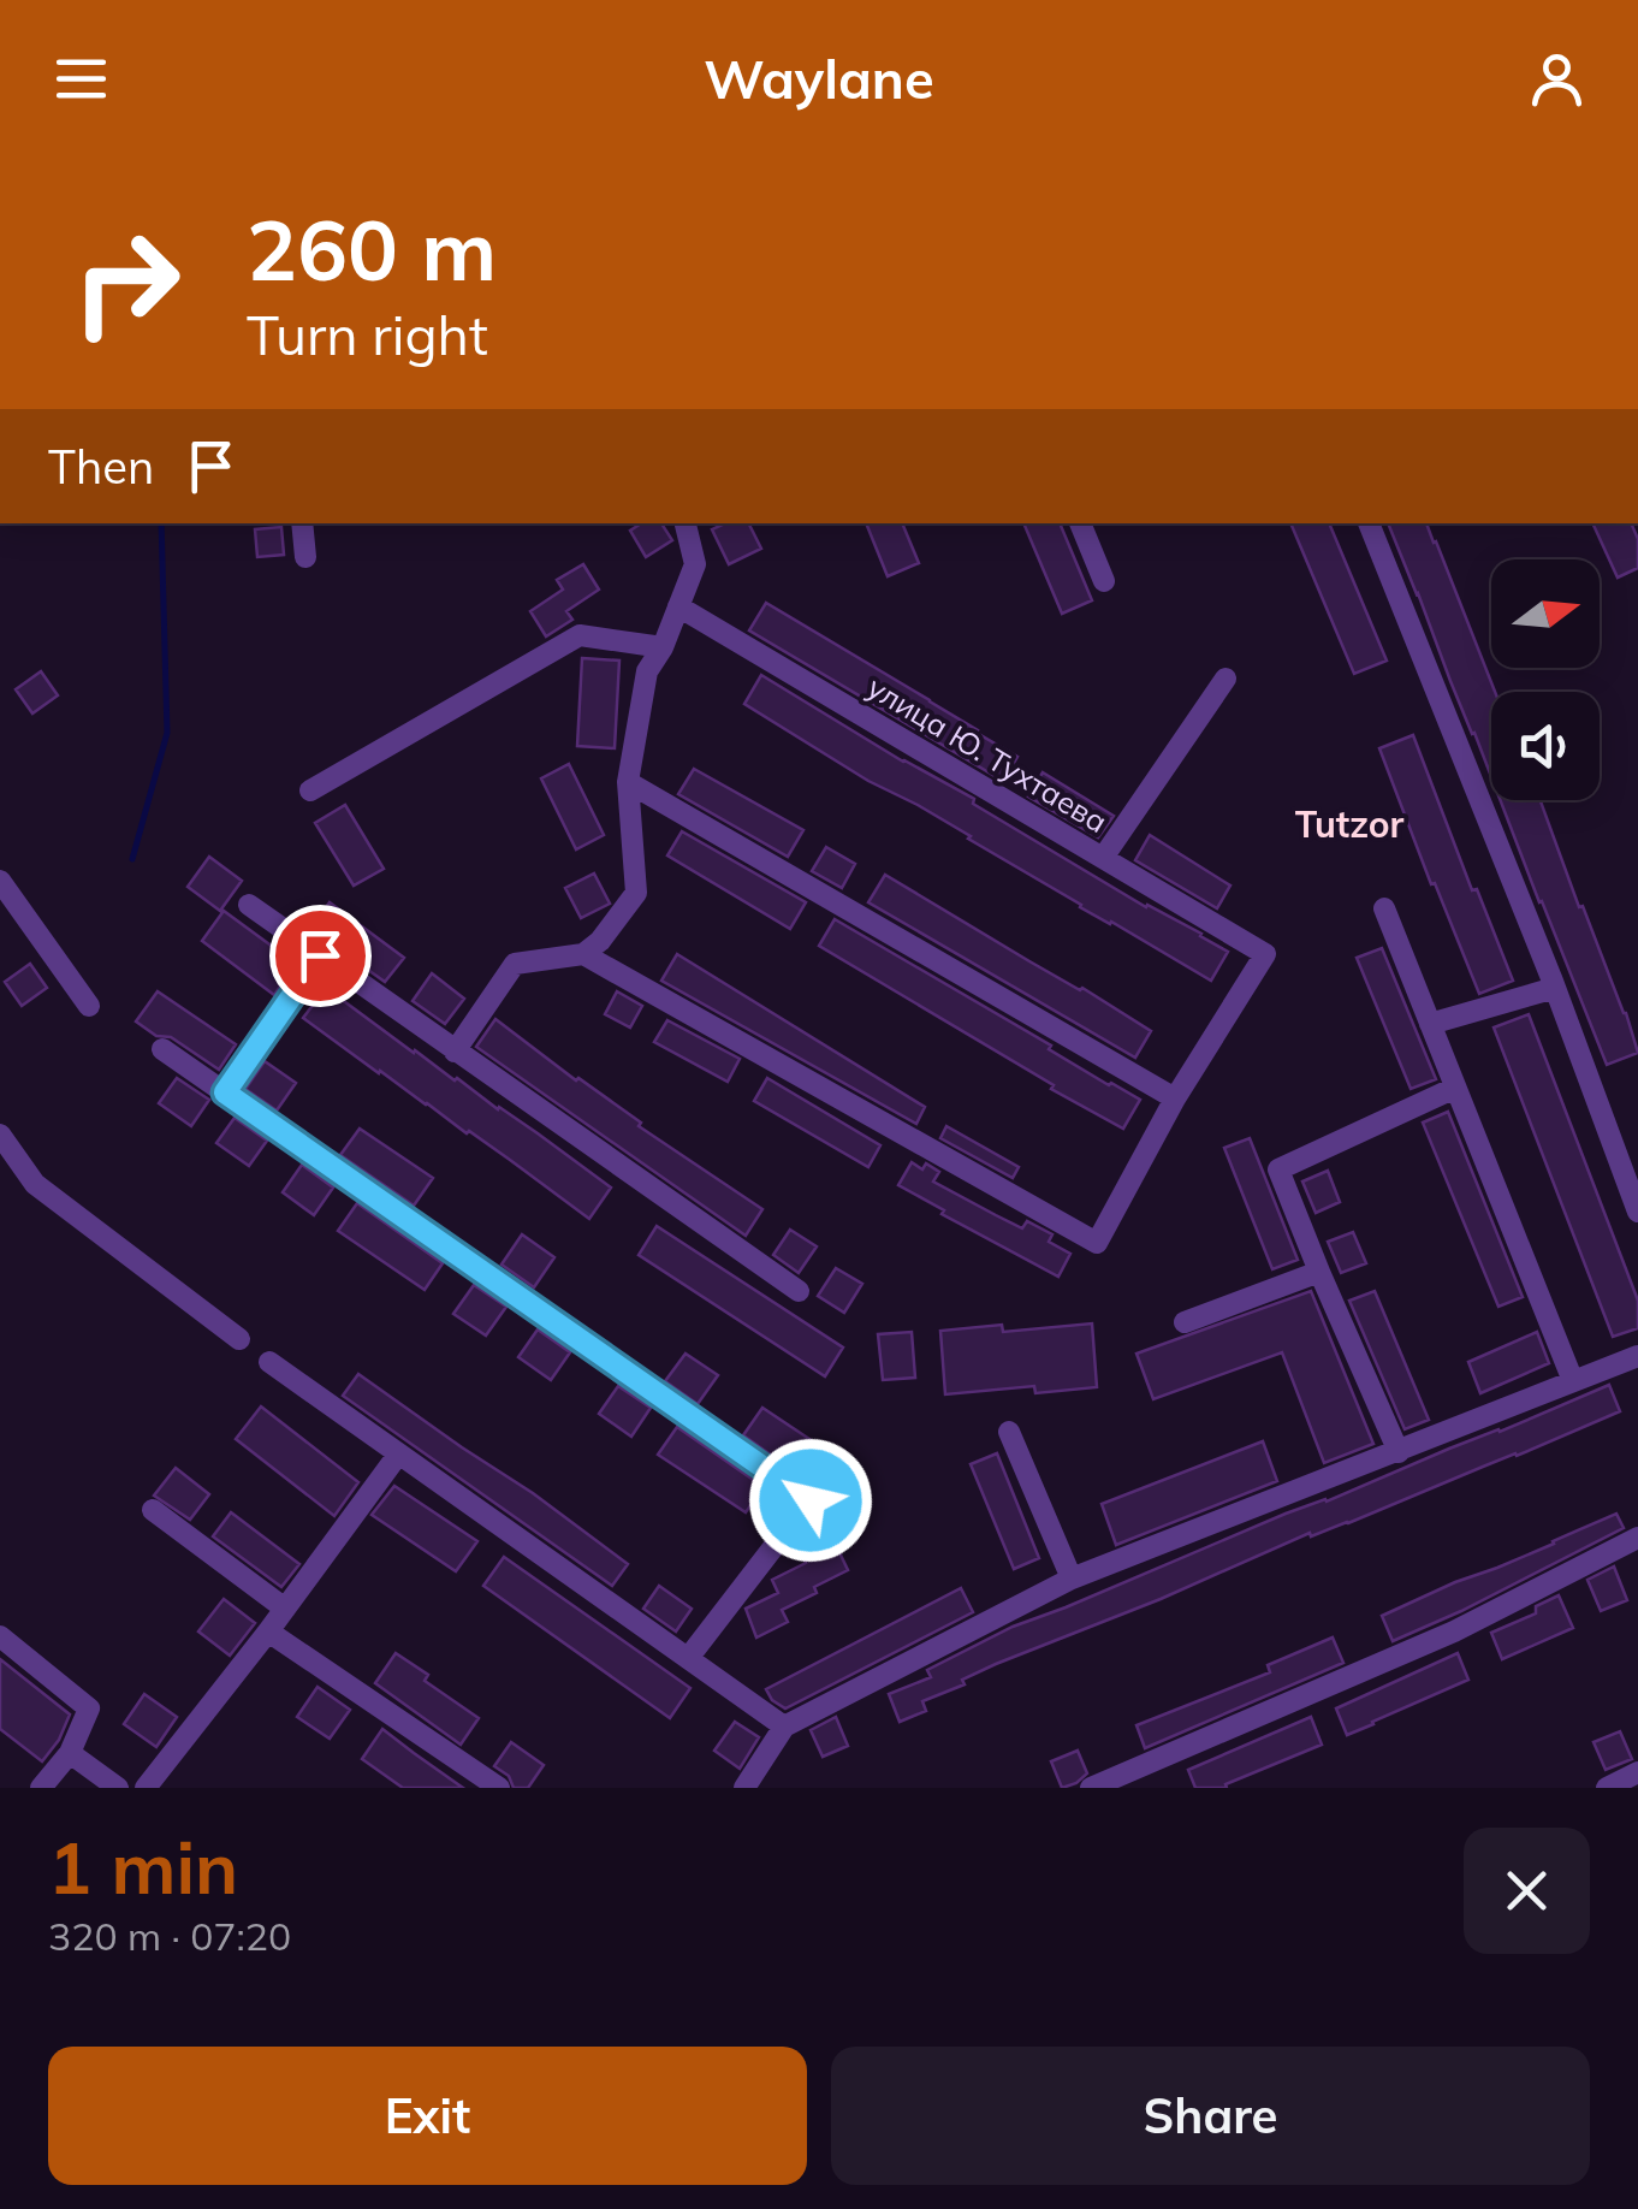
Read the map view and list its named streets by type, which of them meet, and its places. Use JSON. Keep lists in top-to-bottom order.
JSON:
{
  "streets": {
    "street": ["улица Ю. Тухтаева"]
  },
  "districts": ["Tutzor"],
  "north": "right",
  "page": {
    "header": "Waylane",
    "turn": ["260 m", "Turn right"],
    "then": "Then",
    "heading": ["1 min", "320 m · 07:20"],
    "buttons": ["Exit", "Share"]
  }
}
